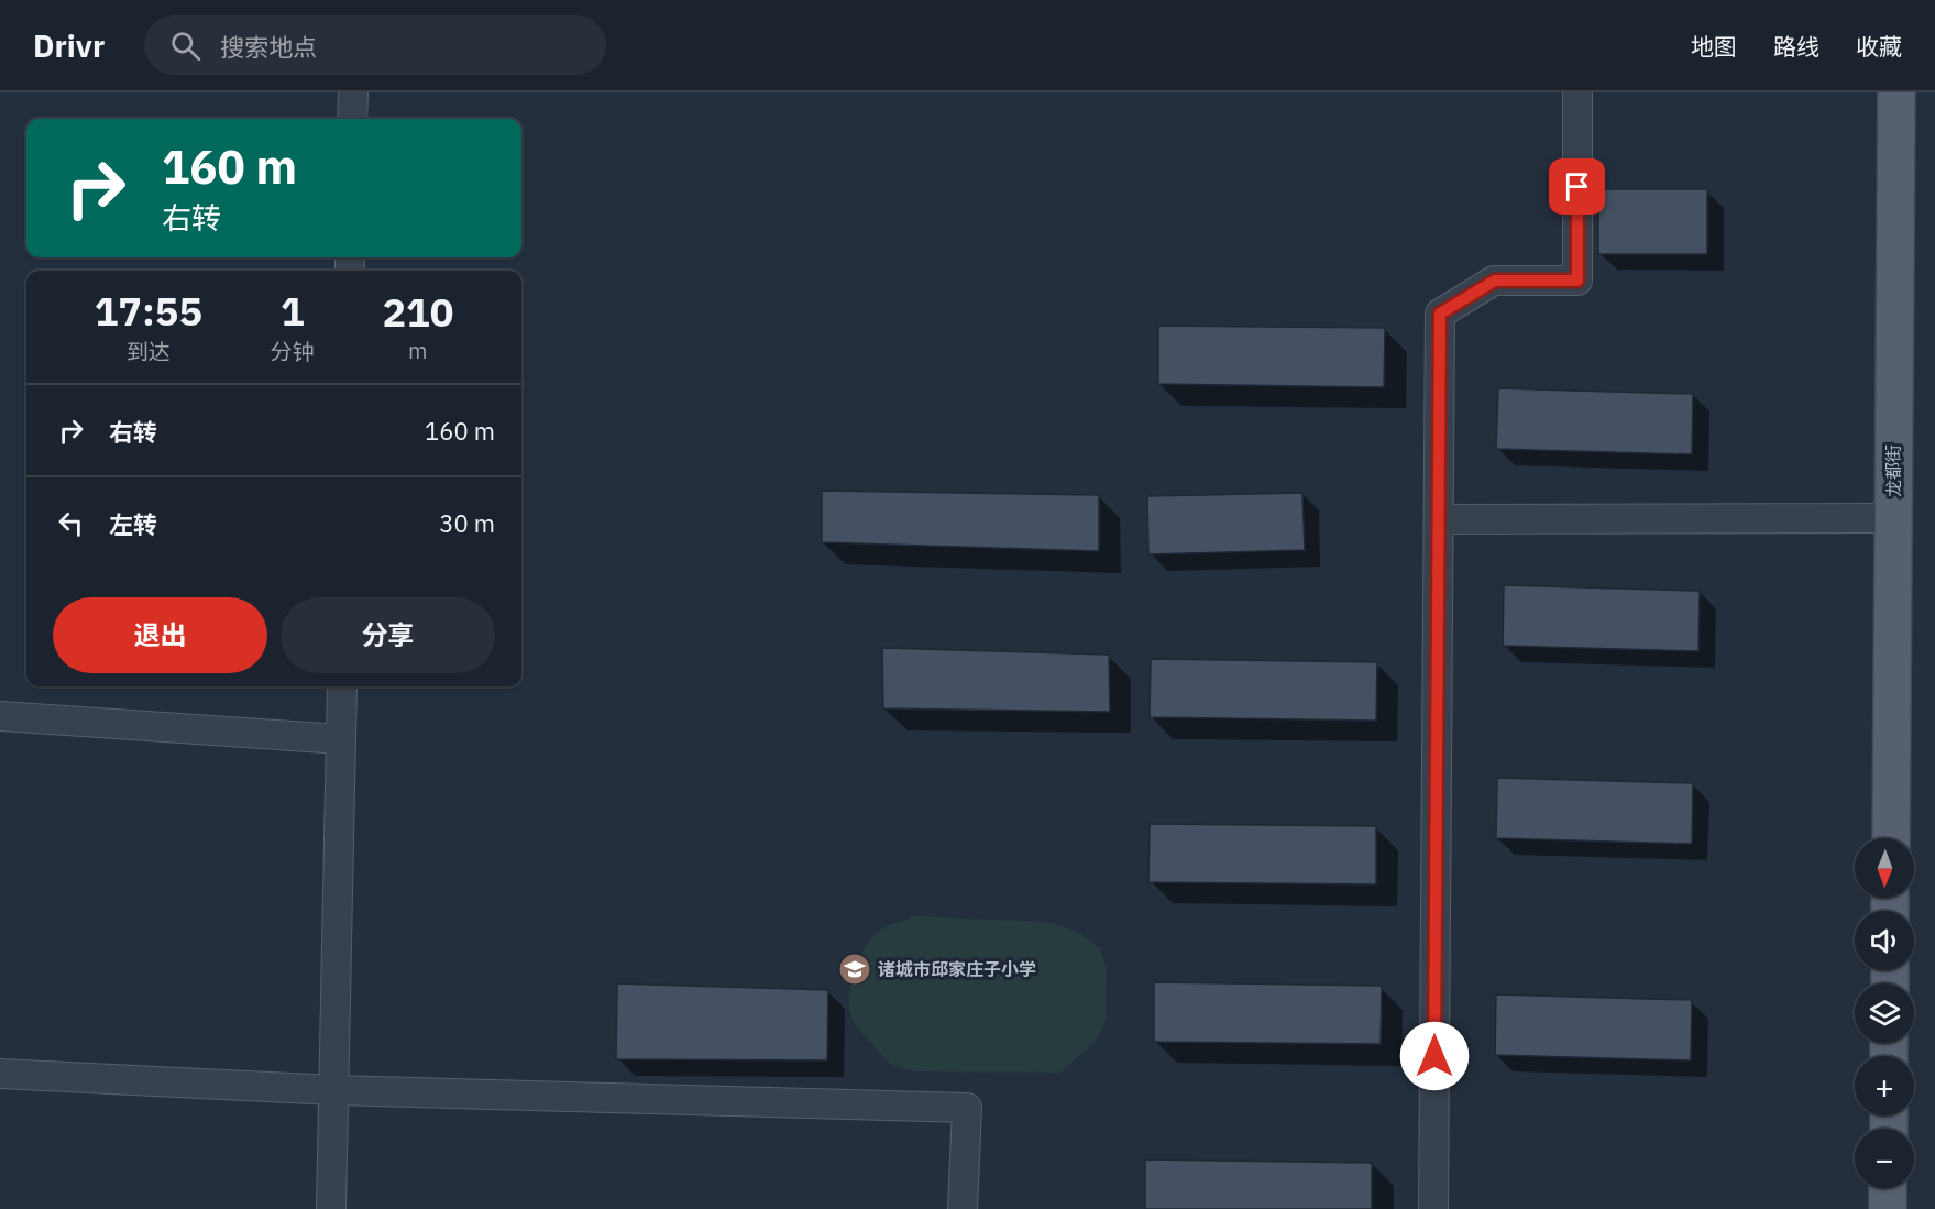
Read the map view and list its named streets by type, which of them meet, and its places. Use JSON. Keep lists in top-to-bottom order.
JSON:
{
  "streets": {
    "main road": ["龙都街"]
  },
  "places": {
    "school or university": ["诸城市邱家庄子小学"]
  },
  "north": "bottom",
  "page": {
    "header": "Drivr",
    "search": "搜索地点",
    "nav": ["地图", "路线", "收藏"],
    "turn": ["160 m", "右转"],
    "eta": [
      "17:55",
      "到达",
      "1",
      "分钟",
      "210",
      "m"
    ],
    "list": [
      {
        "name": "右转",
        "value": "160 m"
      },
      {
        "name": "左转",
        "value": "30 m"
      }
    ],
    "buttons": ["退出", "分享"],
    "map_buttons": ["+", "−"]
  }
}
